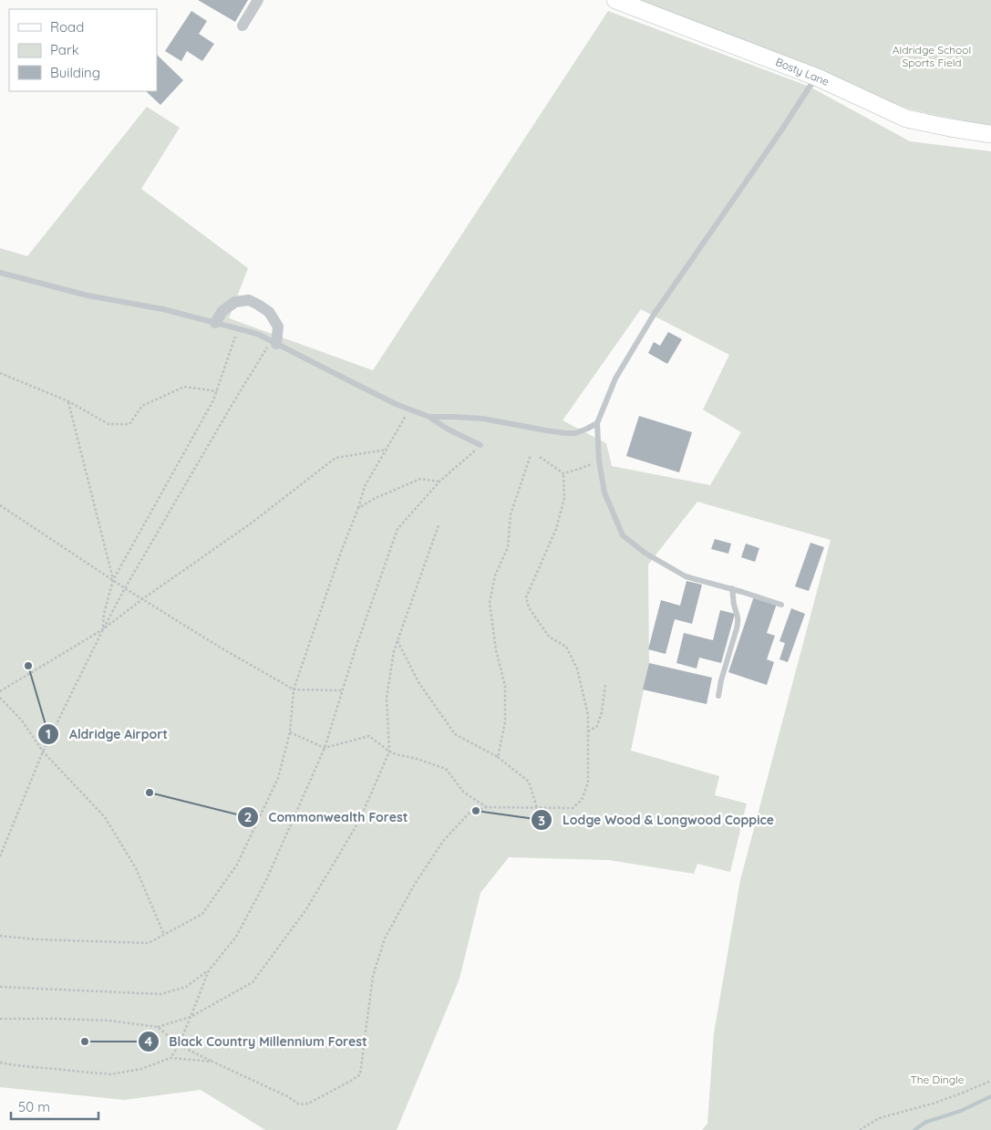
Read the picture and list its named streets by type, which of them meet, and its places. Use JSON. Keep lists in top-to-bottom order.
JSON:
{
  "streets": {
    "main road": ["Bosty Lane"]
  },
  "parks": ["Aldridge School Sports Field", "The Dingle"],
  "places": [
    "Aldridge Airport",
    "Commonwealth Forest",
    "Lodge Wood & Longwood Coppice",
    "Black Country Millennium Forest"
  ],
  "legend": ["Road", "Park", "Building"],
  "scale_bar": "50 m"
}
